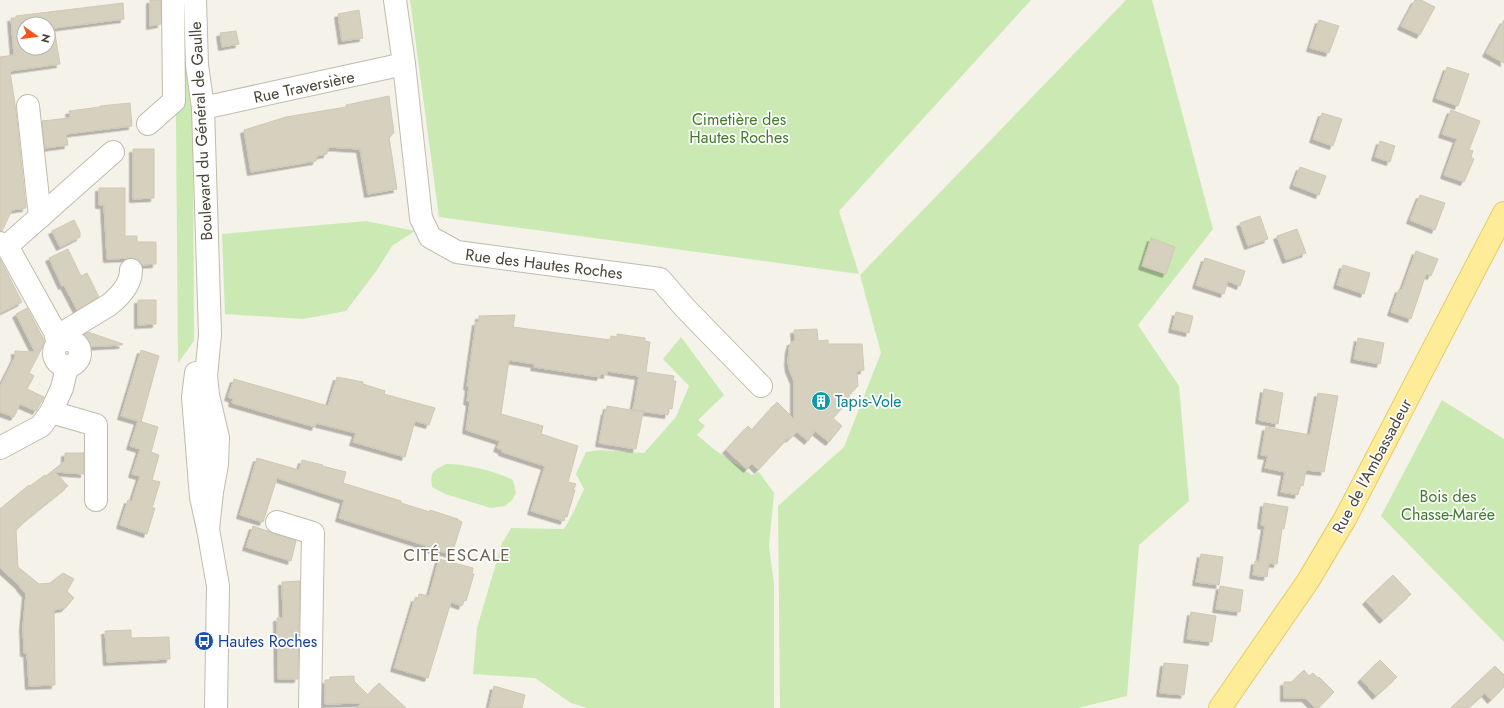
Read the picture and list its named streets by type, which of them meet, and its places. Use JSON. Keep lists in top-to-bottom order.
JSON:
{
  "streets": {
    "main road": ["Rue de l'Ambassadeur"],
    "street": ["Rue Traversière", "Boulevard du Général de Gaulle", "Rue des Hautes Roches"]
  },
  "crossings": [
    ["Rue Traversière", "Boulevard du Général de Gaulle"],
    ["Rue Traversière", "Rue des Hautes Roches"]
  ],
  "districts": ["CITÉ ESCALE"],
  "parks": ["Cimetière des Hautes Roches", "Bois des Chasse-Marée"],
  "places": {
    "building": ["Tapis-Vole"],
    "bus stop": ["Hautes Roches"]
  },
  "north": "right"
}
